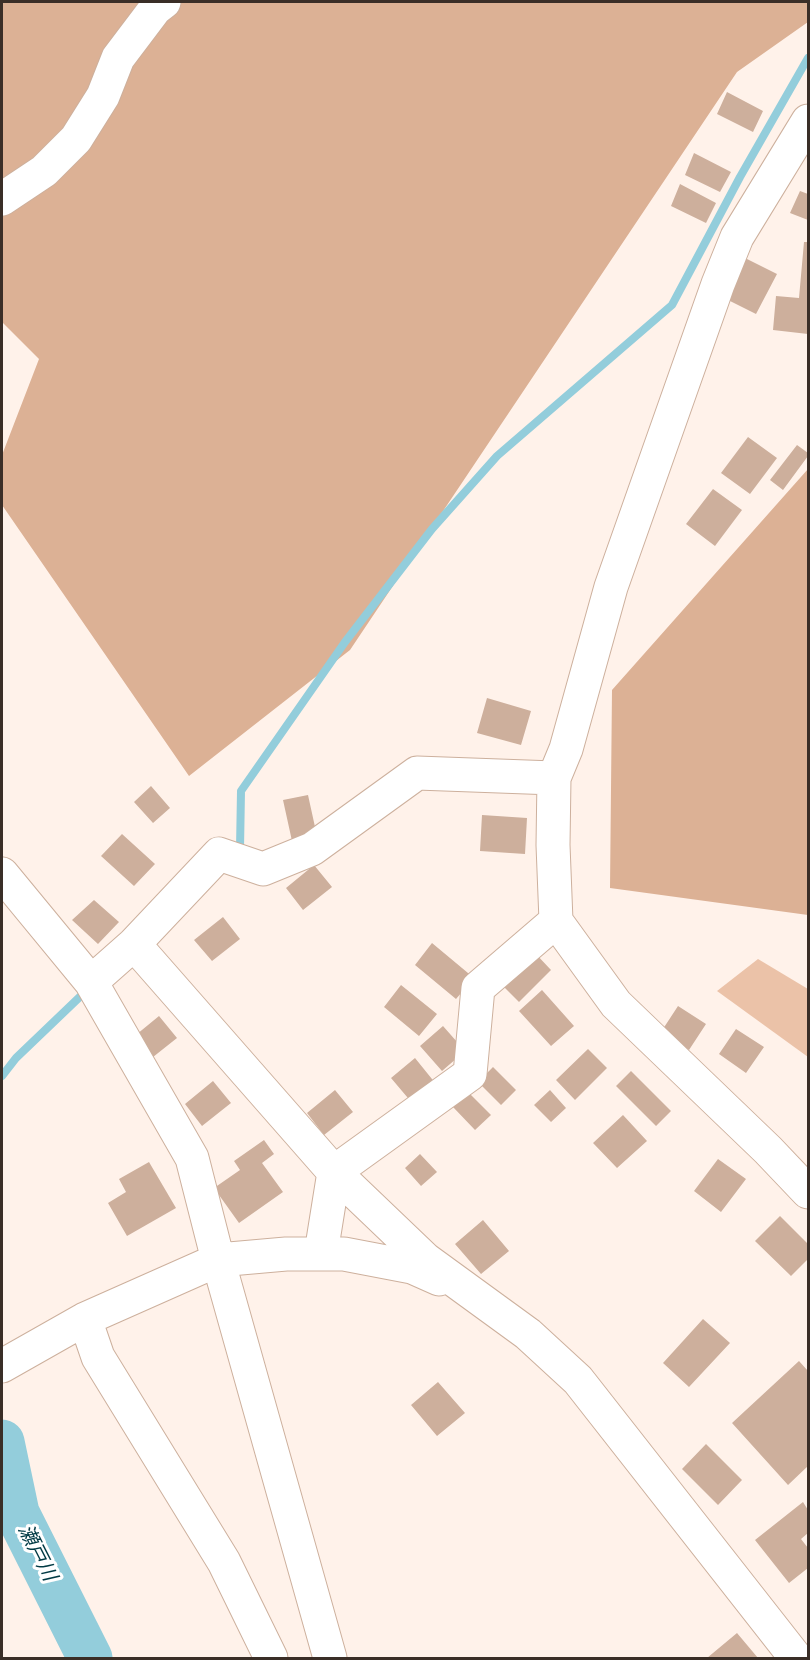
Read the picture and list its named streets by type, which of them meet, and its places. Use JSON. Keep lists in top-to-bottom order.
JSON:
{
  "water": ["瀬戸川"]
}
